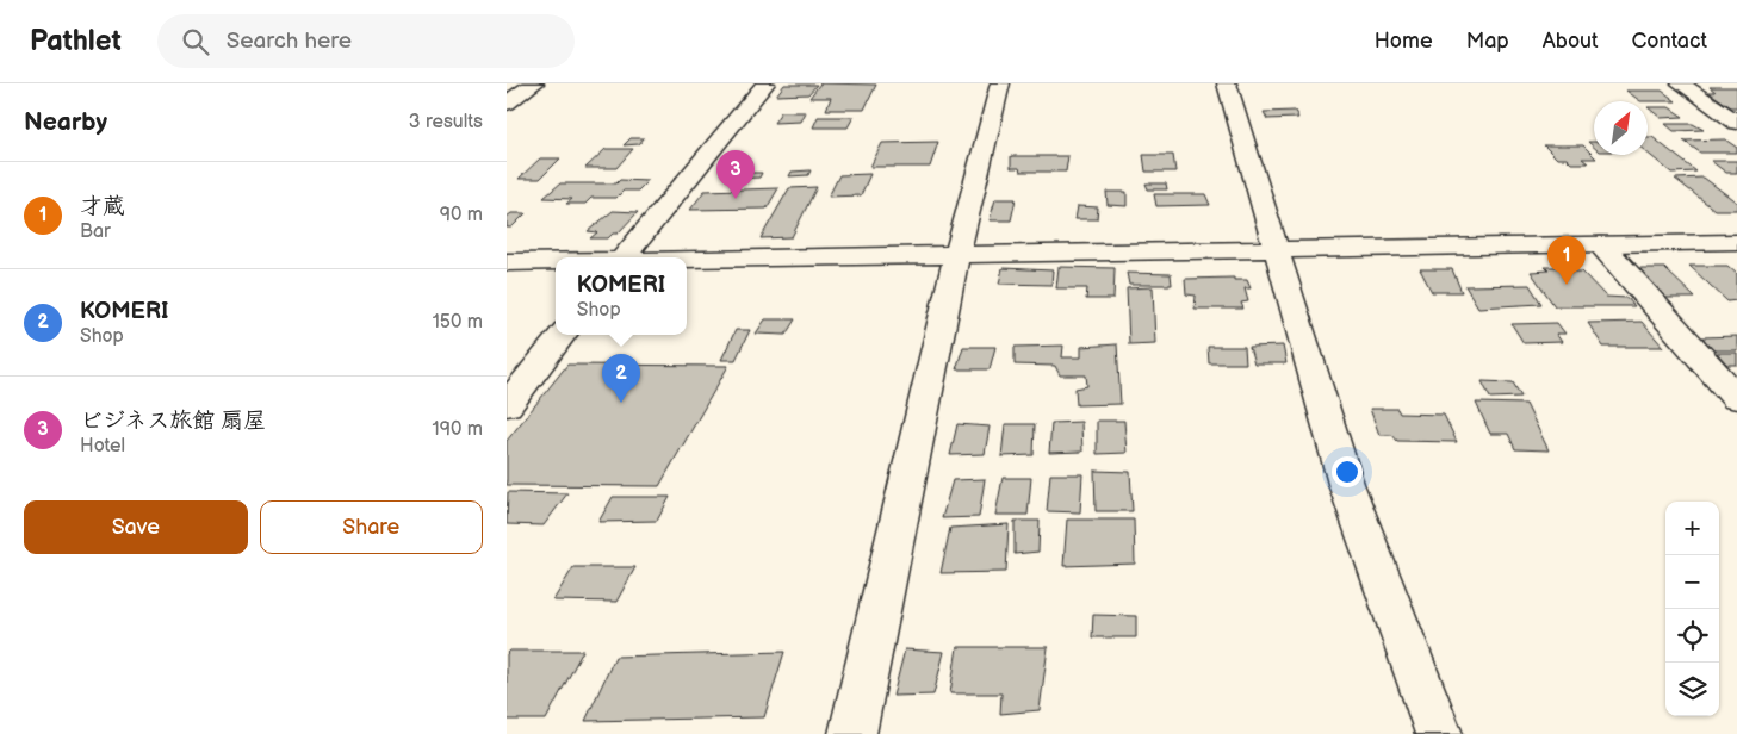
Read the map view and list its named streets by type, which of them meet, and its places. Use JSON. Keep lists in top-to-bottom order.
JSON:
{
  "north": "top right",
  "page": {
    "header": "Pathlet",
    "search": "Search here",
    "nav": [
      "Home",
      "Map",
      "About",
      "Contact"
    ],
    "heading": ["Nearby", "3 results"],
    "pins": ["3", "1", "2"],
    "list": [
      {
        "mark": "1",
        "name": "才蔵",
        "note": "Bar",
        "value": "90 m"
      },
      {
        "mark": "2",
        "name": "KOMERI",
        "note": "Shop",
        "value": "150 m"
      },
      {
        "mark": "3",
        "name": "ビジネス旅館 扇屋",
        "note": "Hotel",
        "value": "190 m"
      }
    ],
    "popup": ["KOMERI", "Shop"],
    "buttons": ["Save", "Share"],
    "map_buttons": ["+", "−"]
  }
}
